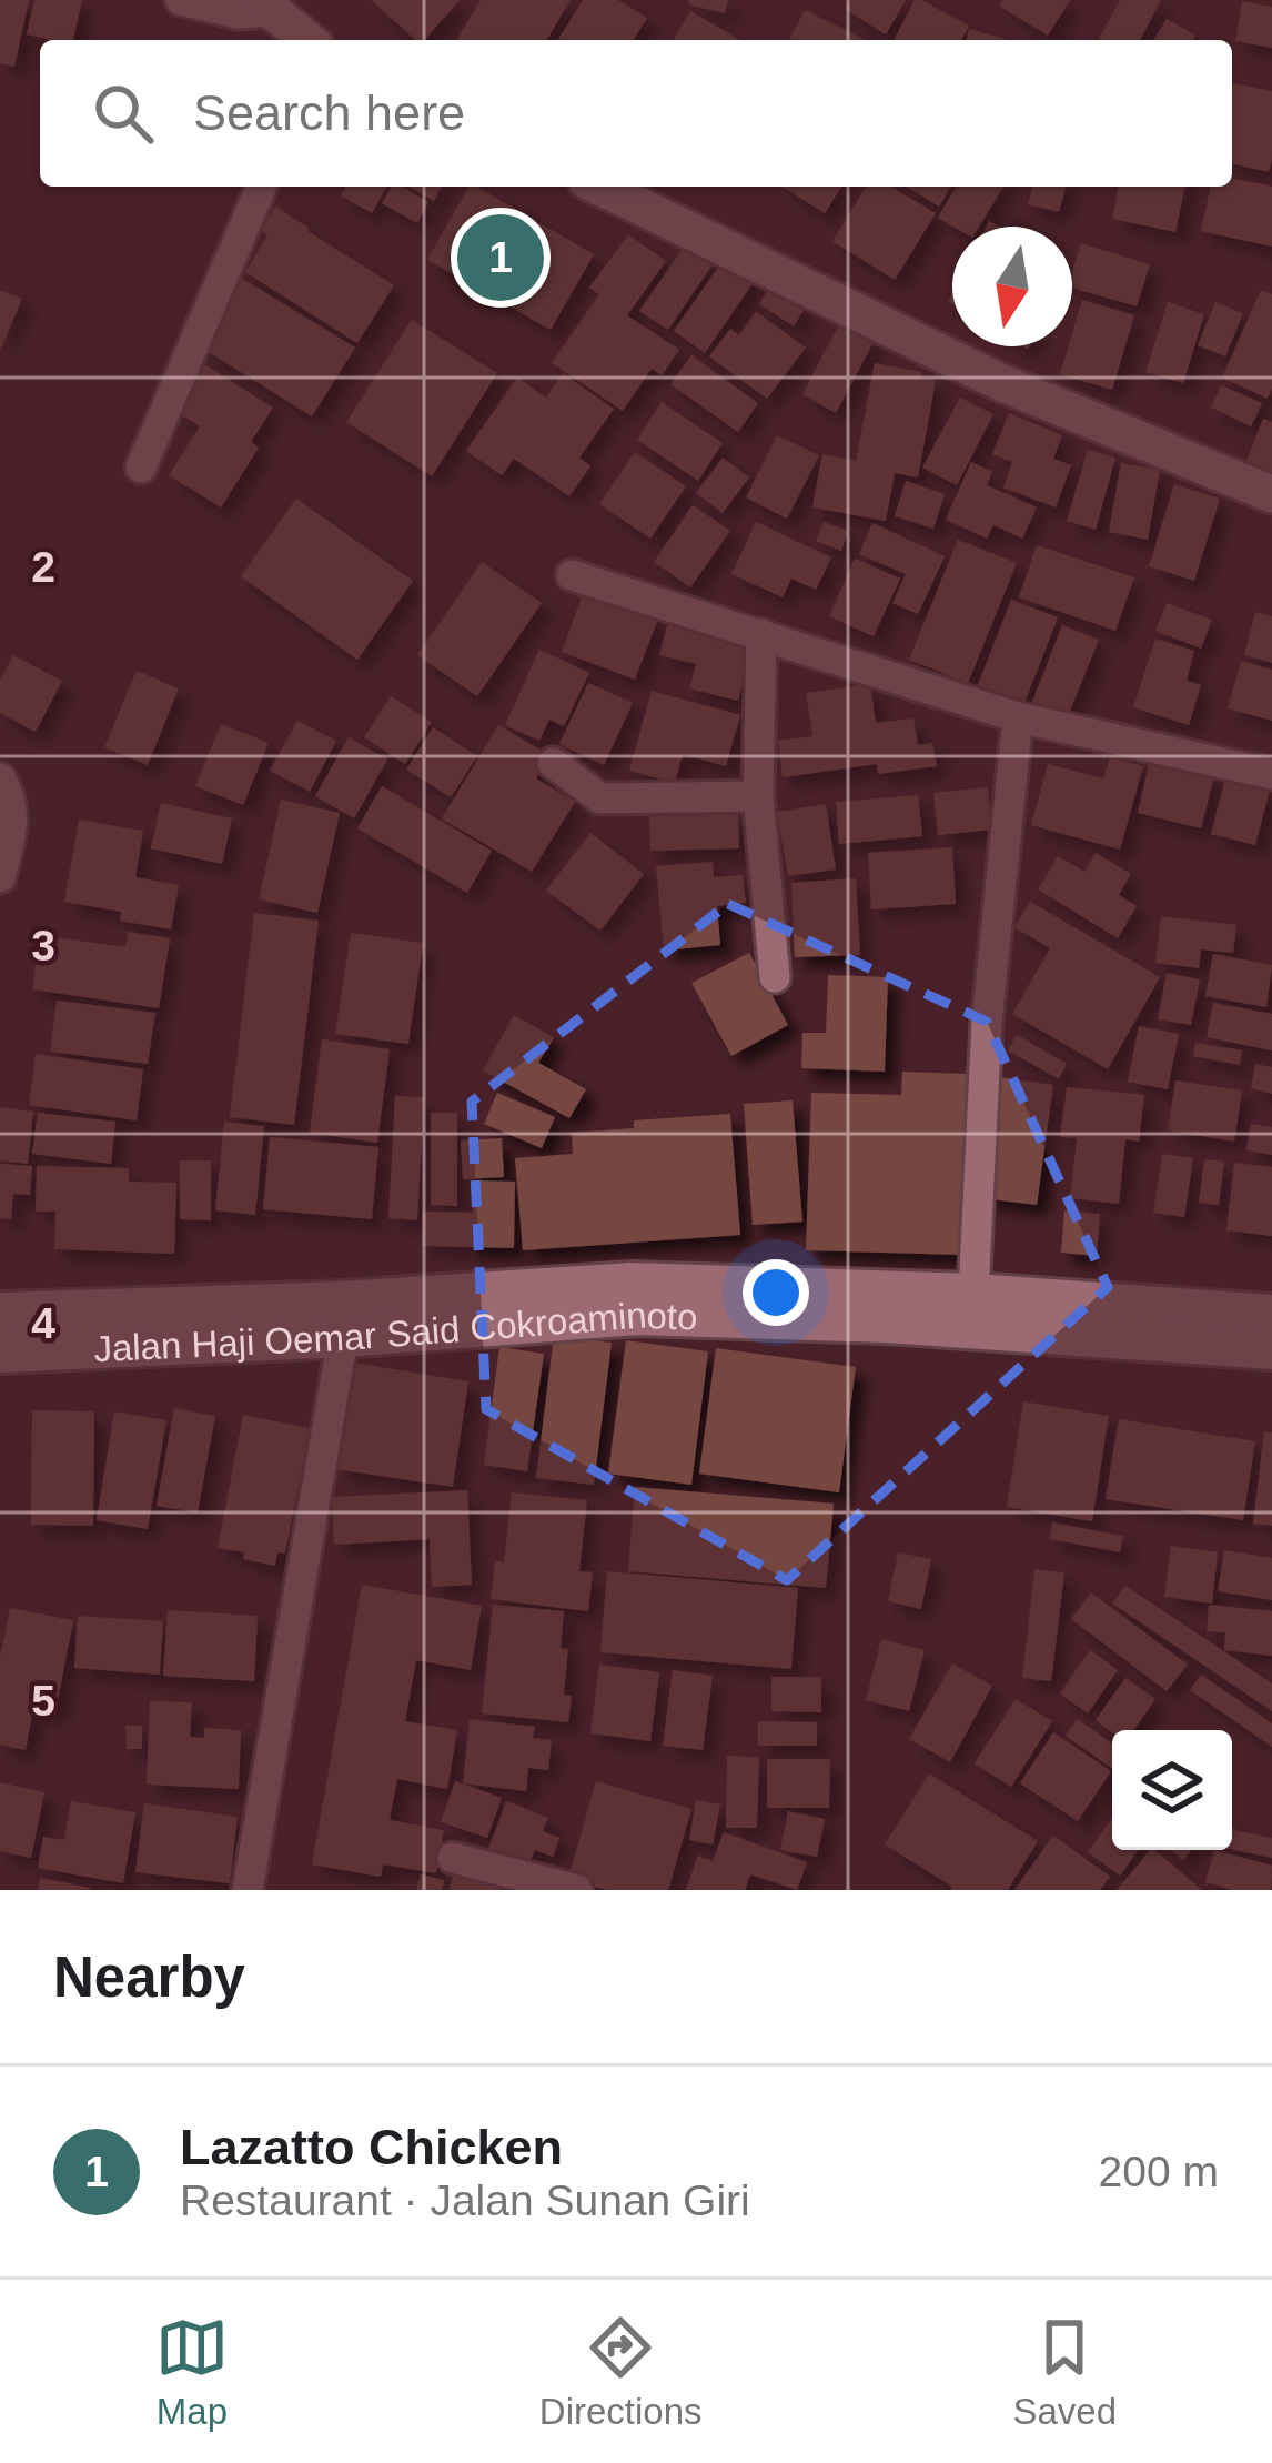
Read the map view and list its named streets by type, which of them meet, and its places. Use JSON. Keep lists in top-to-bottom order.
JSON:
{
  "streets": {
    "main road": ["Jalan Haji Oemar Said Cokroaminoto"]
  },
  "north": "bottom",
  "page": {
    "search": "Search here",
    "pins": "1",
    "heading": "Nearby",
    "list": [
      {
        "mark": "1",
        "name": "Lazatto Chicken",
        "note": "Restaurant · Jalan Sunan Giri",
        "value": "200 m"
      }
    ],
    "nav": ["Map", "Directions", "Saved"]
  },
  "grid": {
    "rows": [
      "2",
      "3",
      "4",
      "5"
    ]
  }
}
